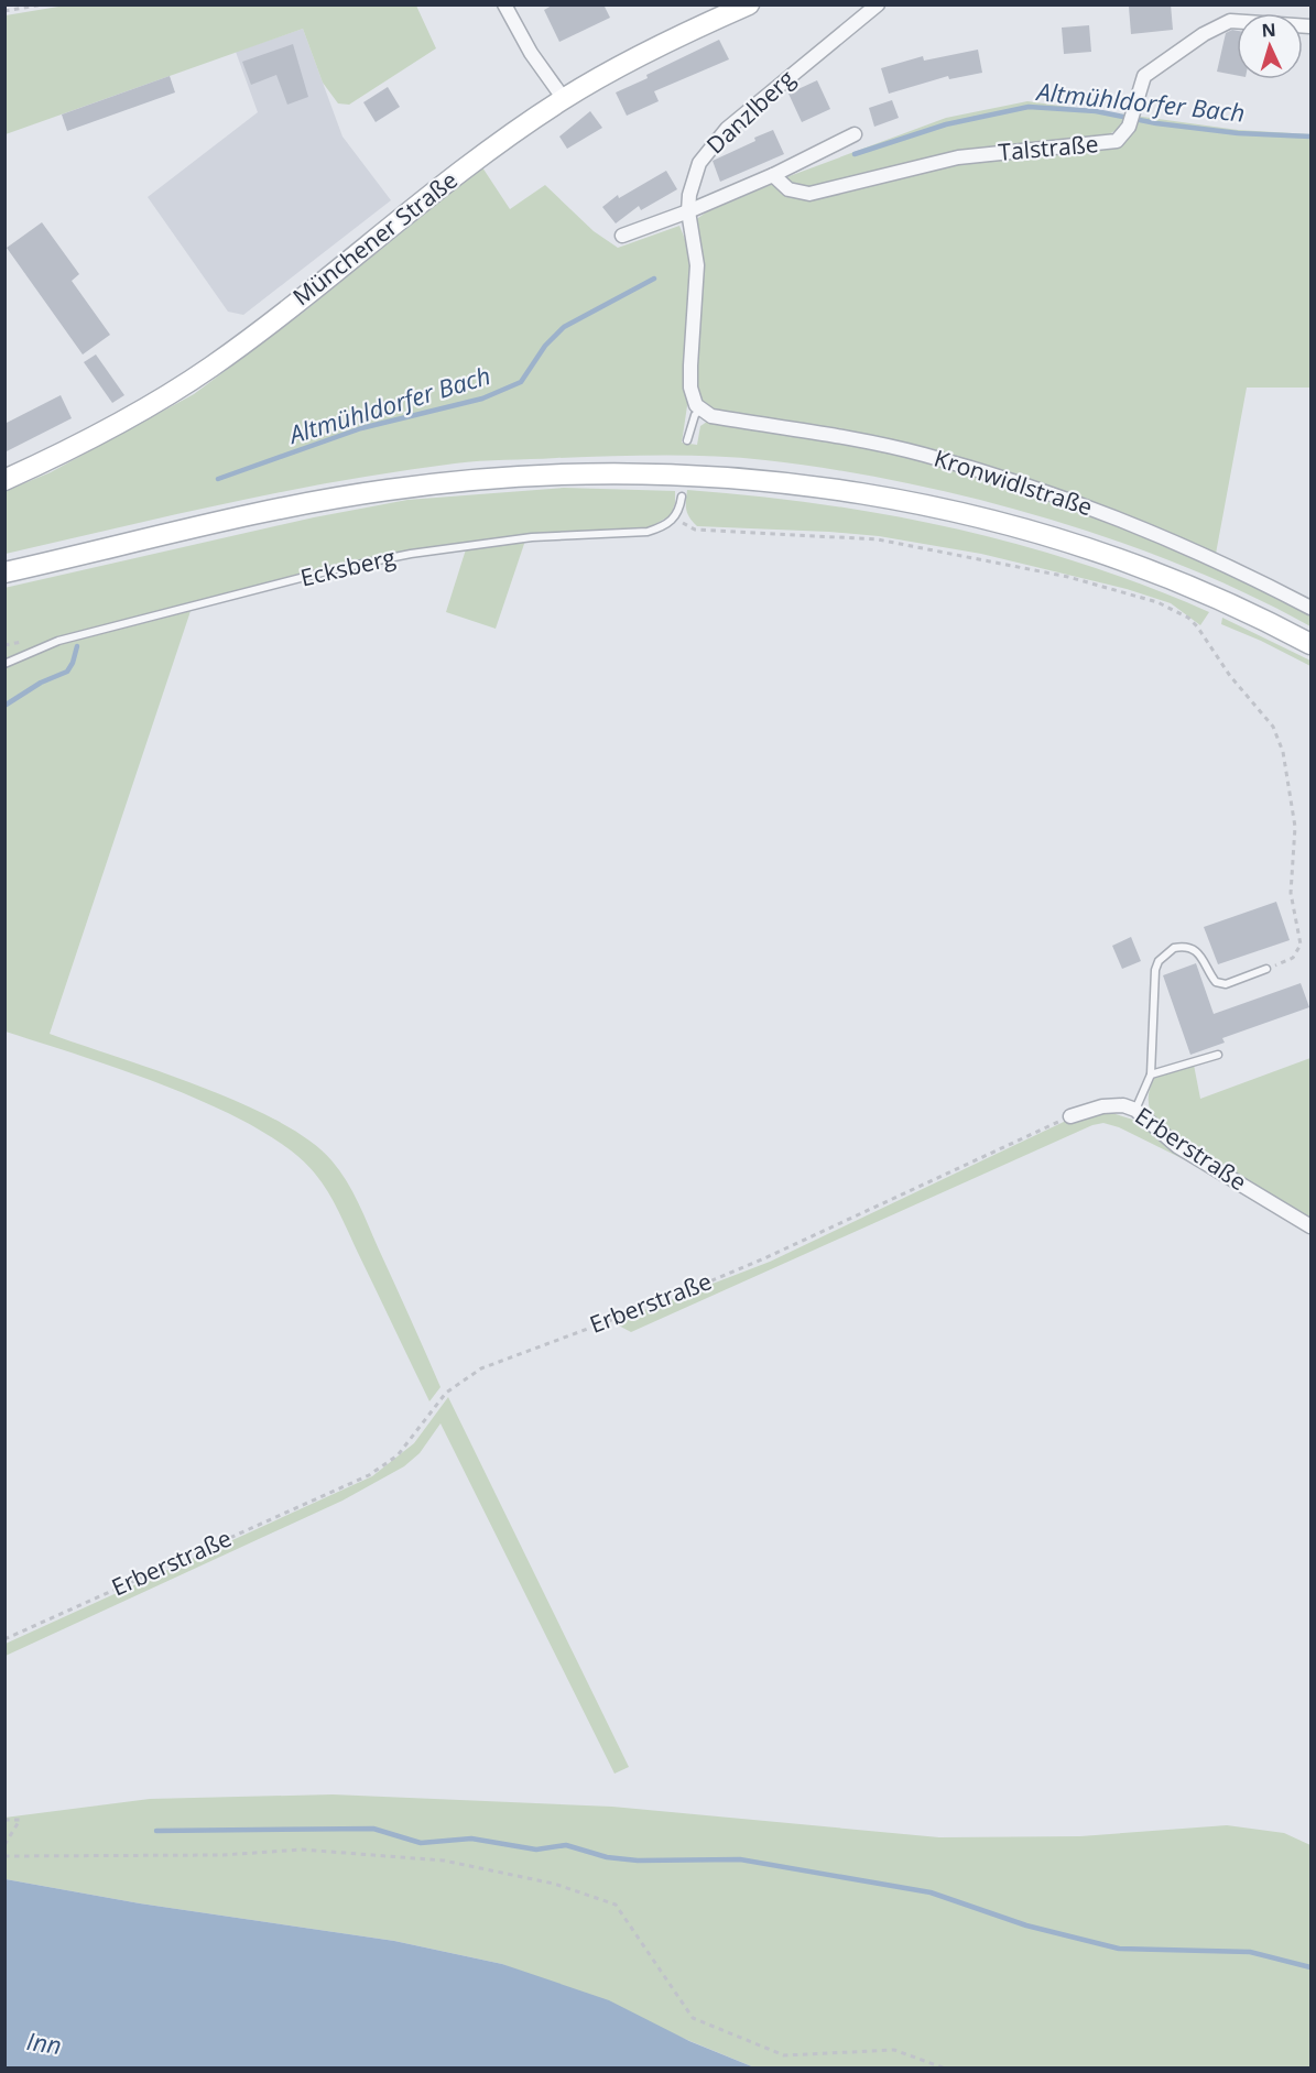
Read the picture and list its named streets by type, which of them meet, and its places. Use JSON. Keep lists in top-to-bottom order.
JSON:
{
  "streets": {
    "main road": ["Münchener Straße"],
    "street": [
      "Danzlberg",
      "Talstraße",
      "Kronwidlstraße",
      "Erberstraße"
    ],
    "lane": ["Ecksberg"]
  },
  "crossings": [
    ["Danzlberg", "Kronwidlstraße"]
  ],
  "water": ["Altmühldorfer Bach", "Inn"],
  "north": "top"
}
